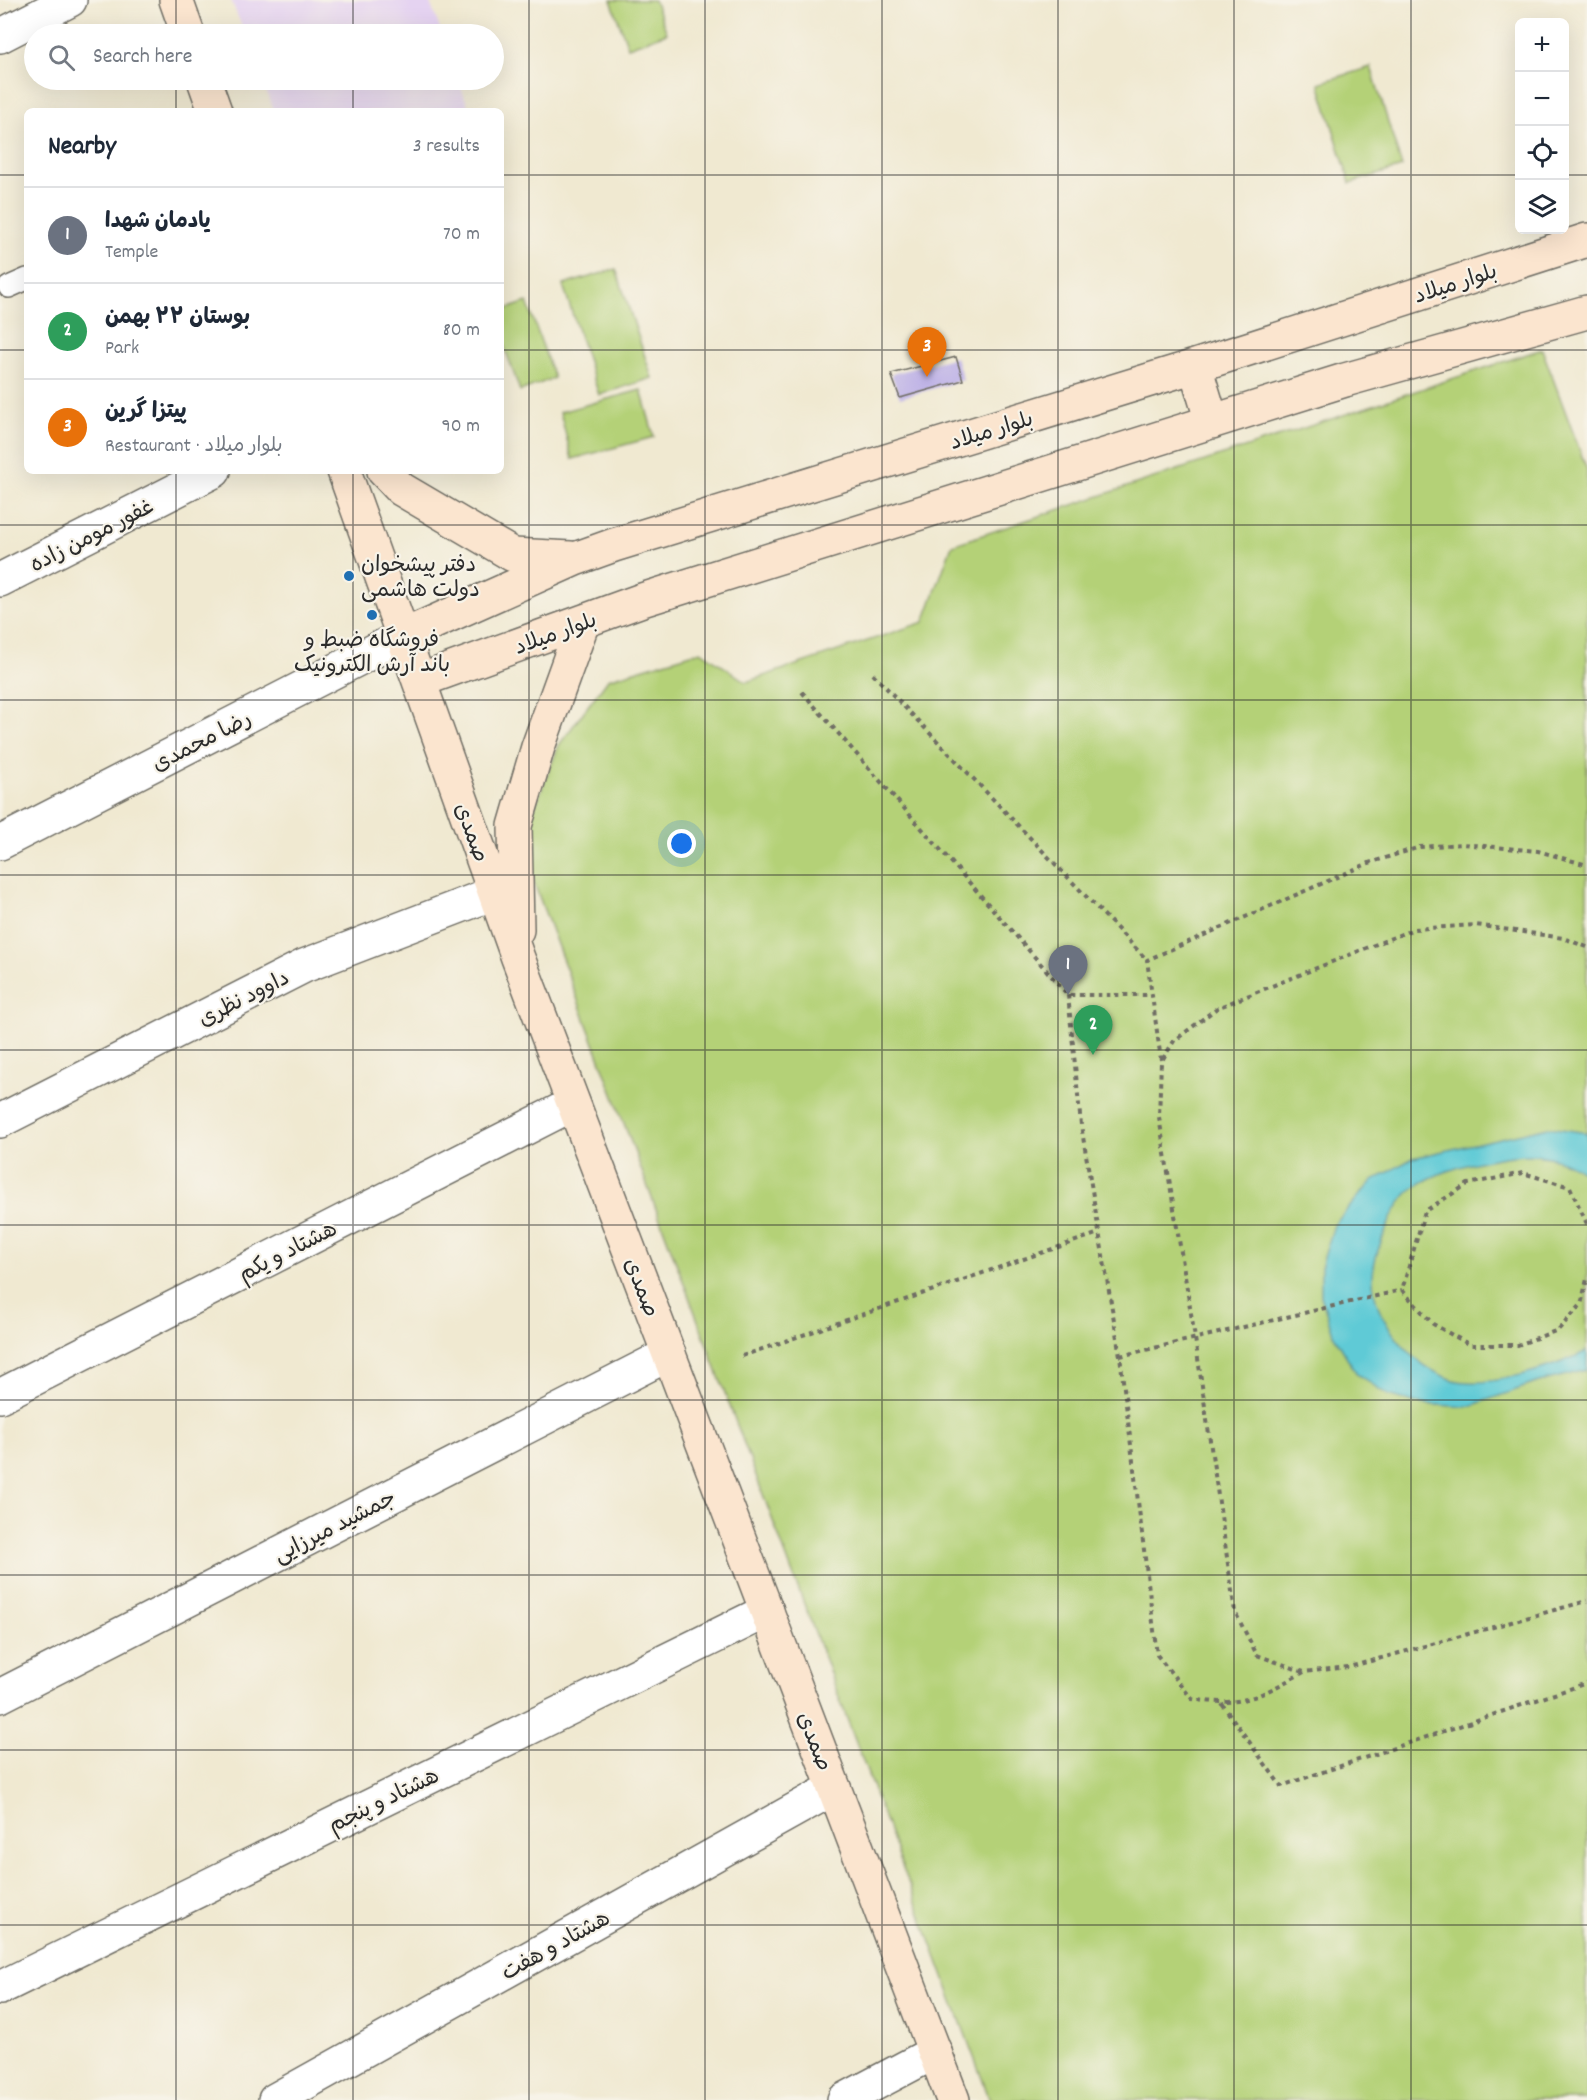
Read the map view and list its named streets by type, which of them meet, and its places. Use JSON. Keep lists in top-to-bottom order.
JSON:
{
  "streets": {
    "main road": ["بلوار میلاد", "صمدی"],
    "street": [
      "غفور مومن زاده",
      "رضا محمدی",
      "داوود نظری",
      "هشتاد و یکم",
      "جمشید میرزایی",
      "هشتاد و پنجم",
      "هشتاد و هفت"
    ]
  },
  "crossings": [
    ["بلوار میلاد", "رضا محمدی"],
    ["بلوار میلاد", "صمدی"],
    ["رضا محمدی", "صمدی"],
    ["صمدی", "داوود نظری"],
    ["صمدی", "هشتاد و یکم"],
    ["صمدی", "جمشید میرزایی"],
    ["صمدی", "هشتاد و پنجم"],
    ["صمدی", "هشتاد و هفت"]
  ],
  "places": ["دفتر پیشخوان دولت هاشمی", "فروشگاه ضبط و باند آرش الکترونیک"],
  "page": {
    "map_buttons": ["+", "−"],
    "search": "Search here",
    "heading": ["Nearby", "3 results"],
    "list": [
      {
        "mark": "1",
        "name": "یادمان شهدا",
        "note": "Temple",
        "value": "70 m"
      },
      {
        "mark": "2",
        "name": "بوستان ۲۲ بهمن",
        "note": "Park",
        "value": "80 m"
      },
      {
        "mark": "3",
        "name": "پیتزا گرین",
        "note": "Restaurant · بلوار میلاد",
        "value": "90 m"
      }
    ],
    "pins": ["3", "1", "2"]
  }
}
